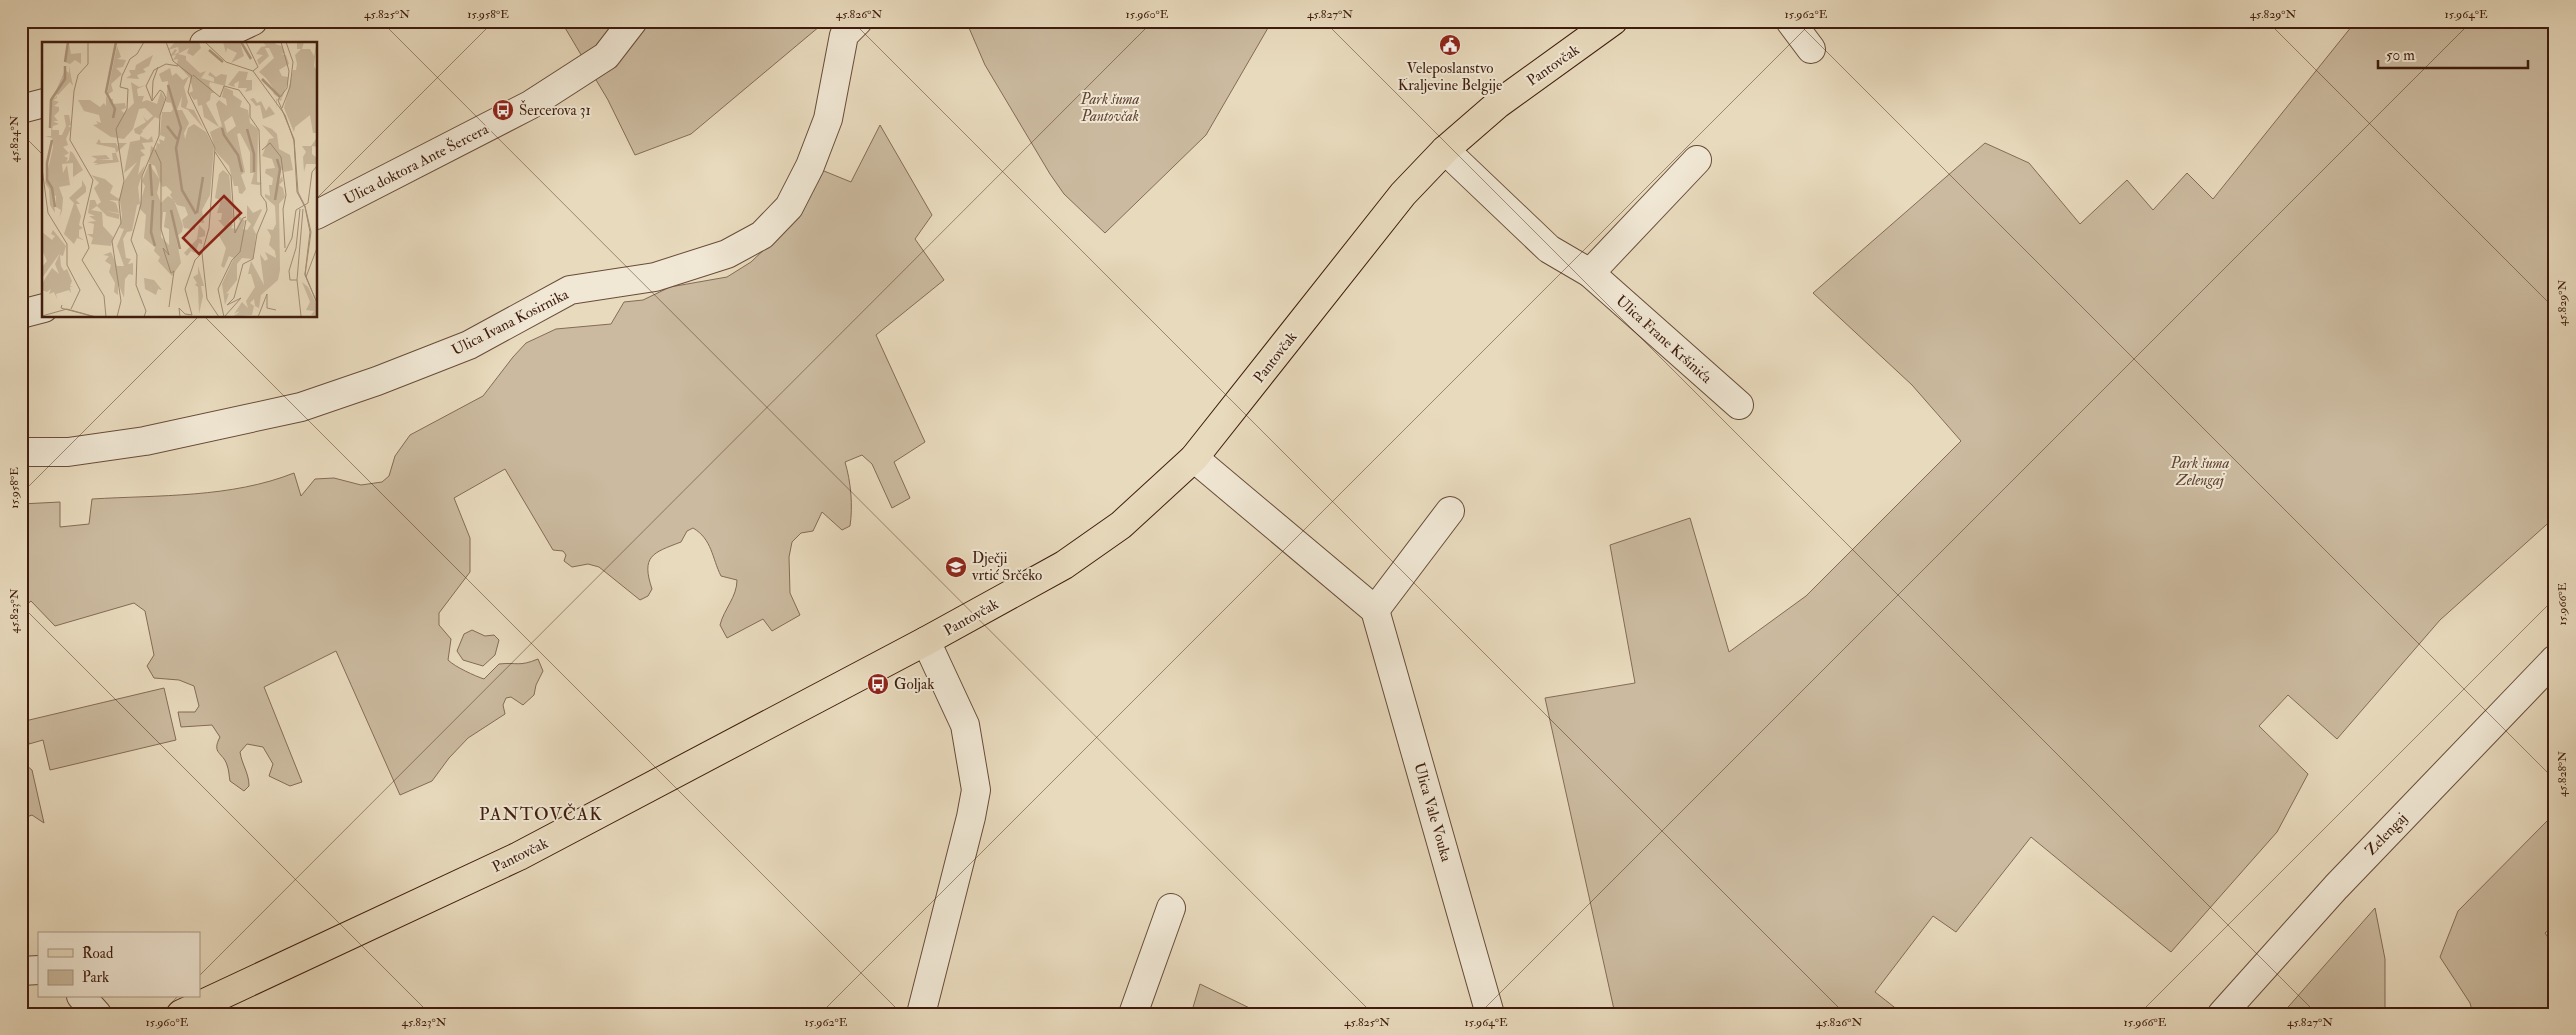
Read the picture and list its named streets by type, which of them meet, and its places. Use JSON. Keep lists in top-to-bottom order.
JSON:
{
  "streets": {
    "main road": ["Pantovčak"],
    "street": [
      "Ulica doktora Ante Šercera",
      "Ulica Ivana Kosirnika",
      "Ulica Frane Kršinića",
      "Ulica Vale Vouka",
      "Zelengaj"
    ]
  },
  "crossings": [
    ["Pantovčak", "Ulica Frane Kršinića"]
  ],
  "districts": ["PANTOVČAK"],
  "parks": ["Park šuma Pantovčak", "Park šuma Zelengaj"],
  "places": {
    "public building": ["Veleposlanstvo Kraljevine Belgije"],
    "bus stop": ["Šercerova 31", "Goljak"],
    "school or university": ["Dječji vrtić Srčeko"]
  },
  "legend": ["Road", "Park"],
  "scale_bar": "50 m",
  "coordinates": [
    "45.825°N",
    "15.958°E",
    "45.826°N",
    "15.960°E",
    "45.827°N",
    "15.962°E",
    "45.829°N",
    "15.964°E",
    "45.824°N",
    "15.966°E",
    "45.823°N",
    "45.828°N"
  ]
}
